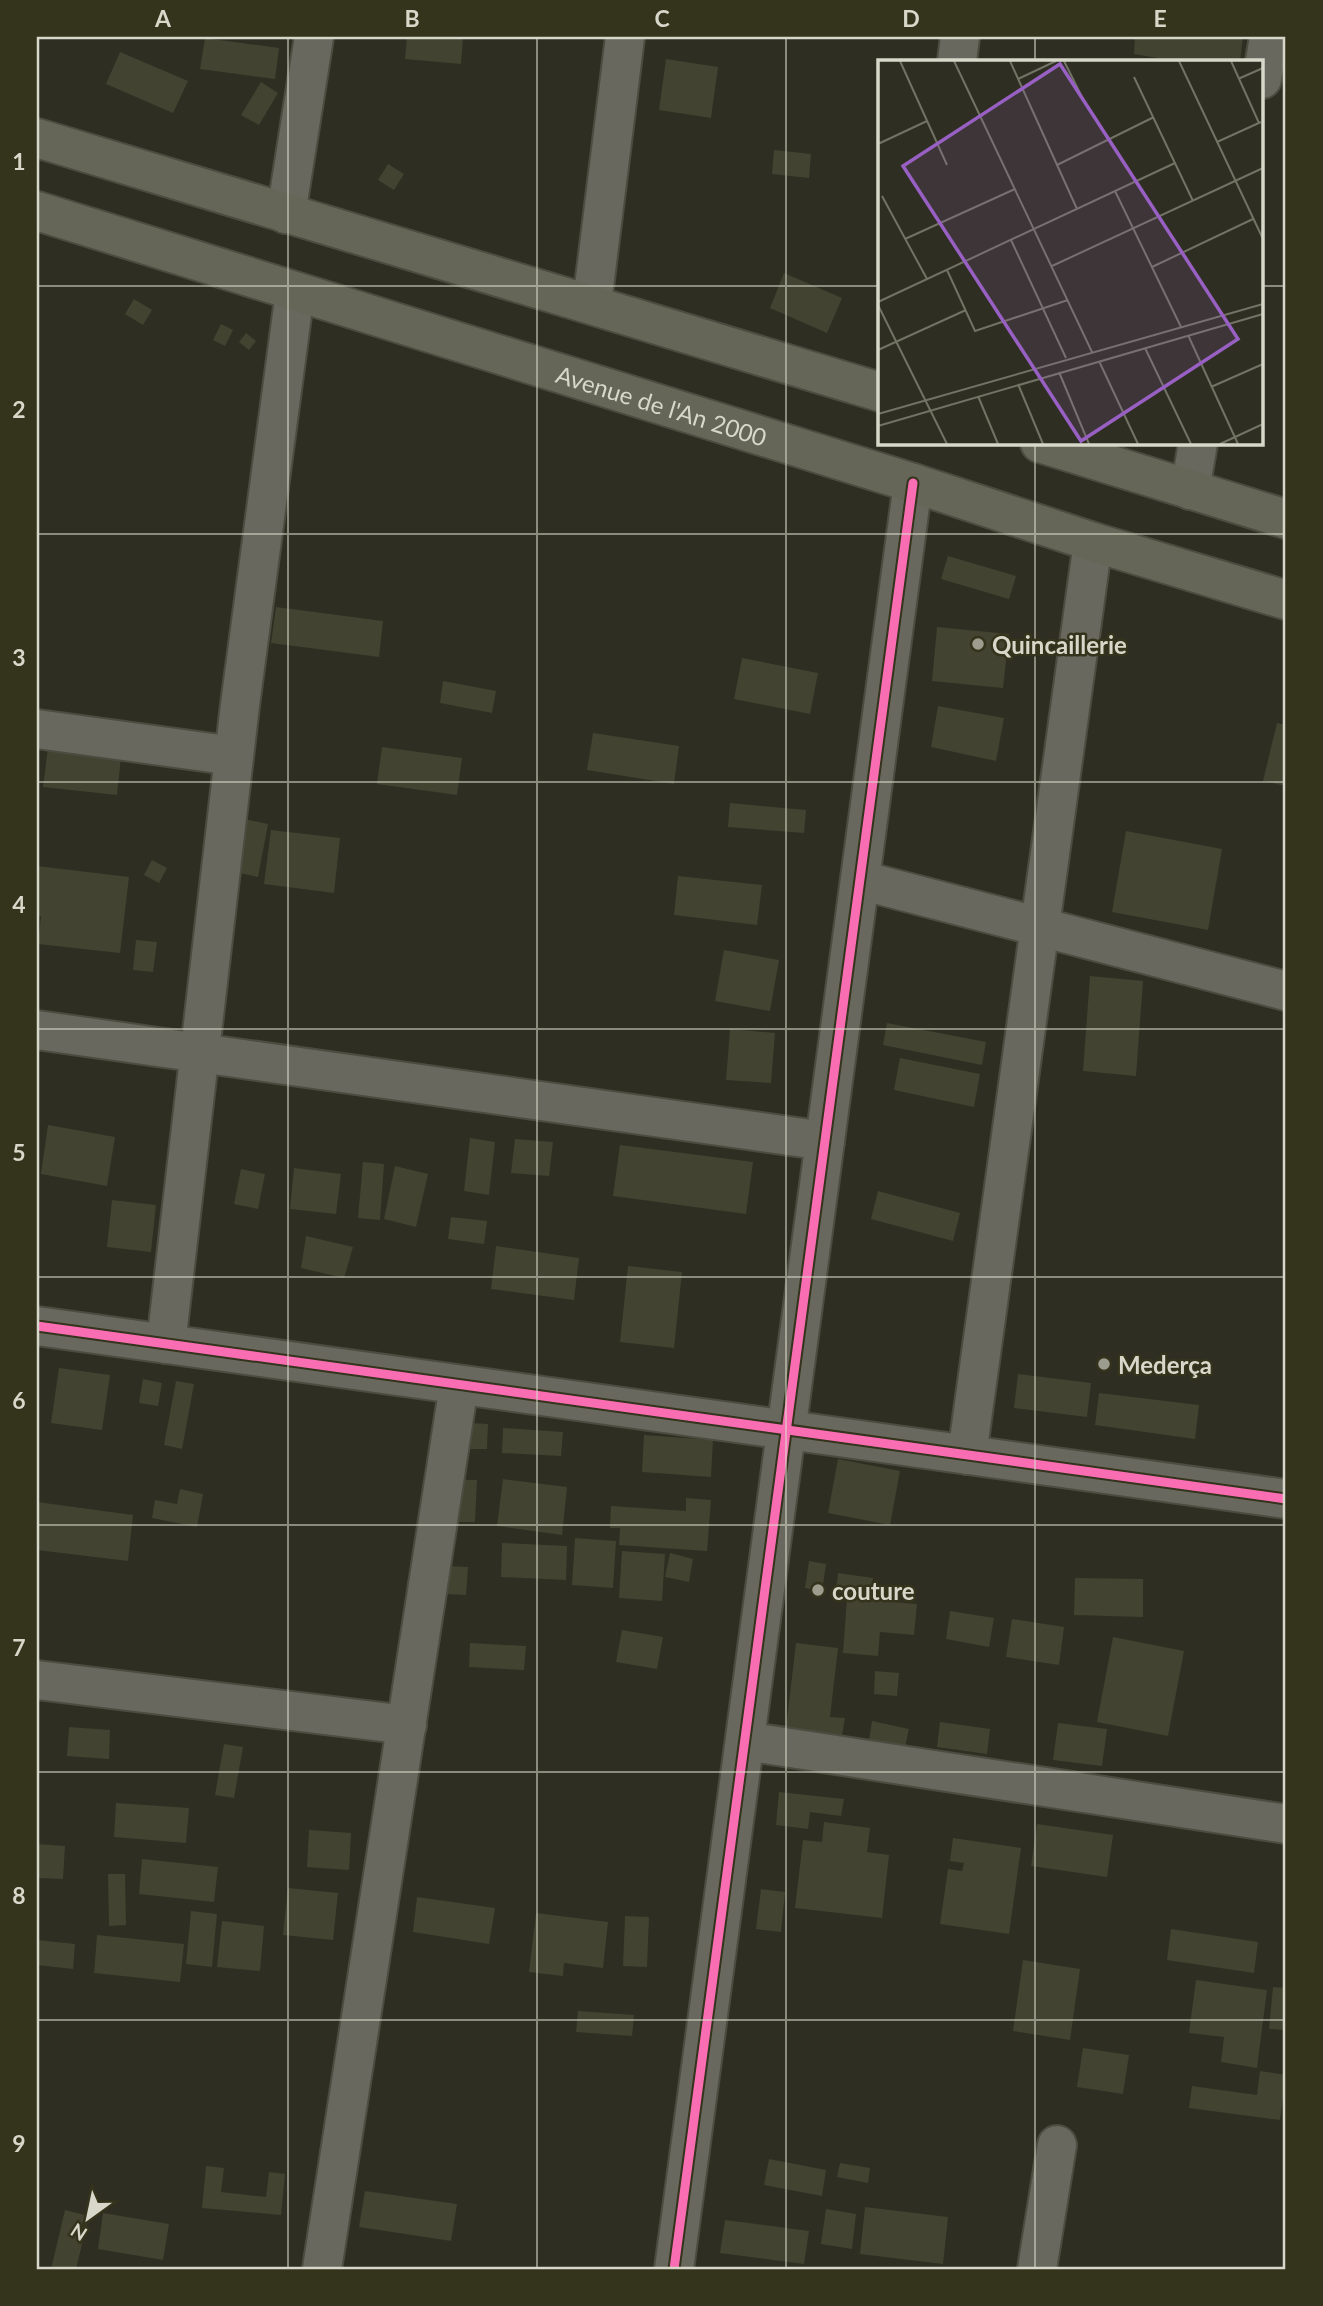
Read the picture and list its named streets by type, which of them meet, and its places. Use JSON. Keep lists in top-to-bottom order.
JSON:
{
  "streets": {
    "main road": ["Avenue de l'An 2000"]
  },
  "places": ["Quincaillerie", "Mederça", "couture"],
  "north": "bottom left",
  "grid": {
    "columns": [
      "A",
      "B",
      "C",
      "D",
      "E"
    ],
    "rows": [
      "1",
      "2",
      "3",
      "4",
      "5",
      "6",
      "7",
      "8",
      "9"
    ]
  }
}
